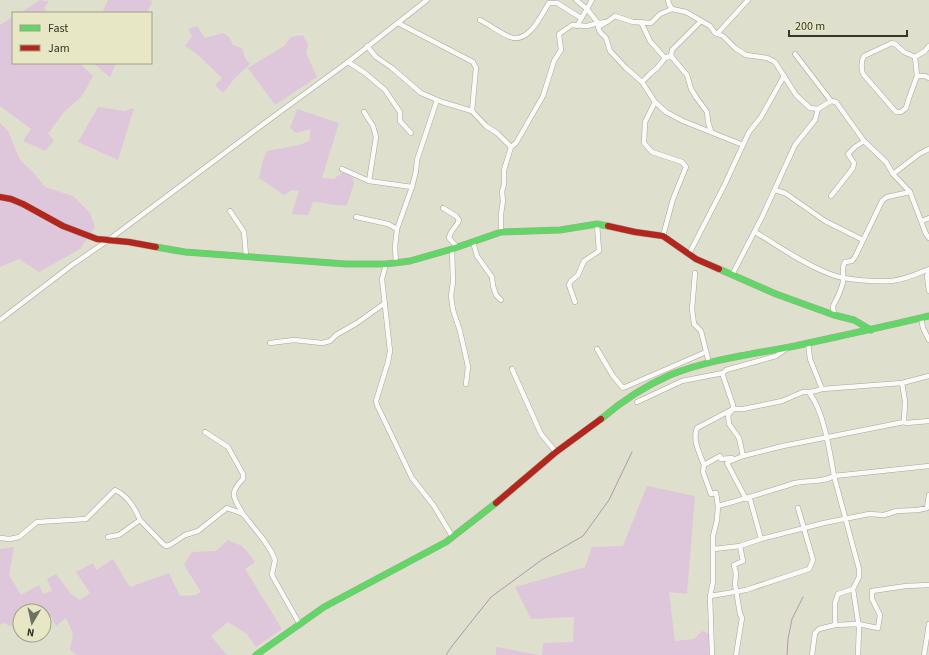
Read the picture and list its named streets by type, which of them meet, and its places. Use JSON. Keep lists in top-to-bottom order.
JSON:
{
  "legend": ["Fast", "Jam"],
  "scale_bar": "200 m",
  "north": "bottom"
}
